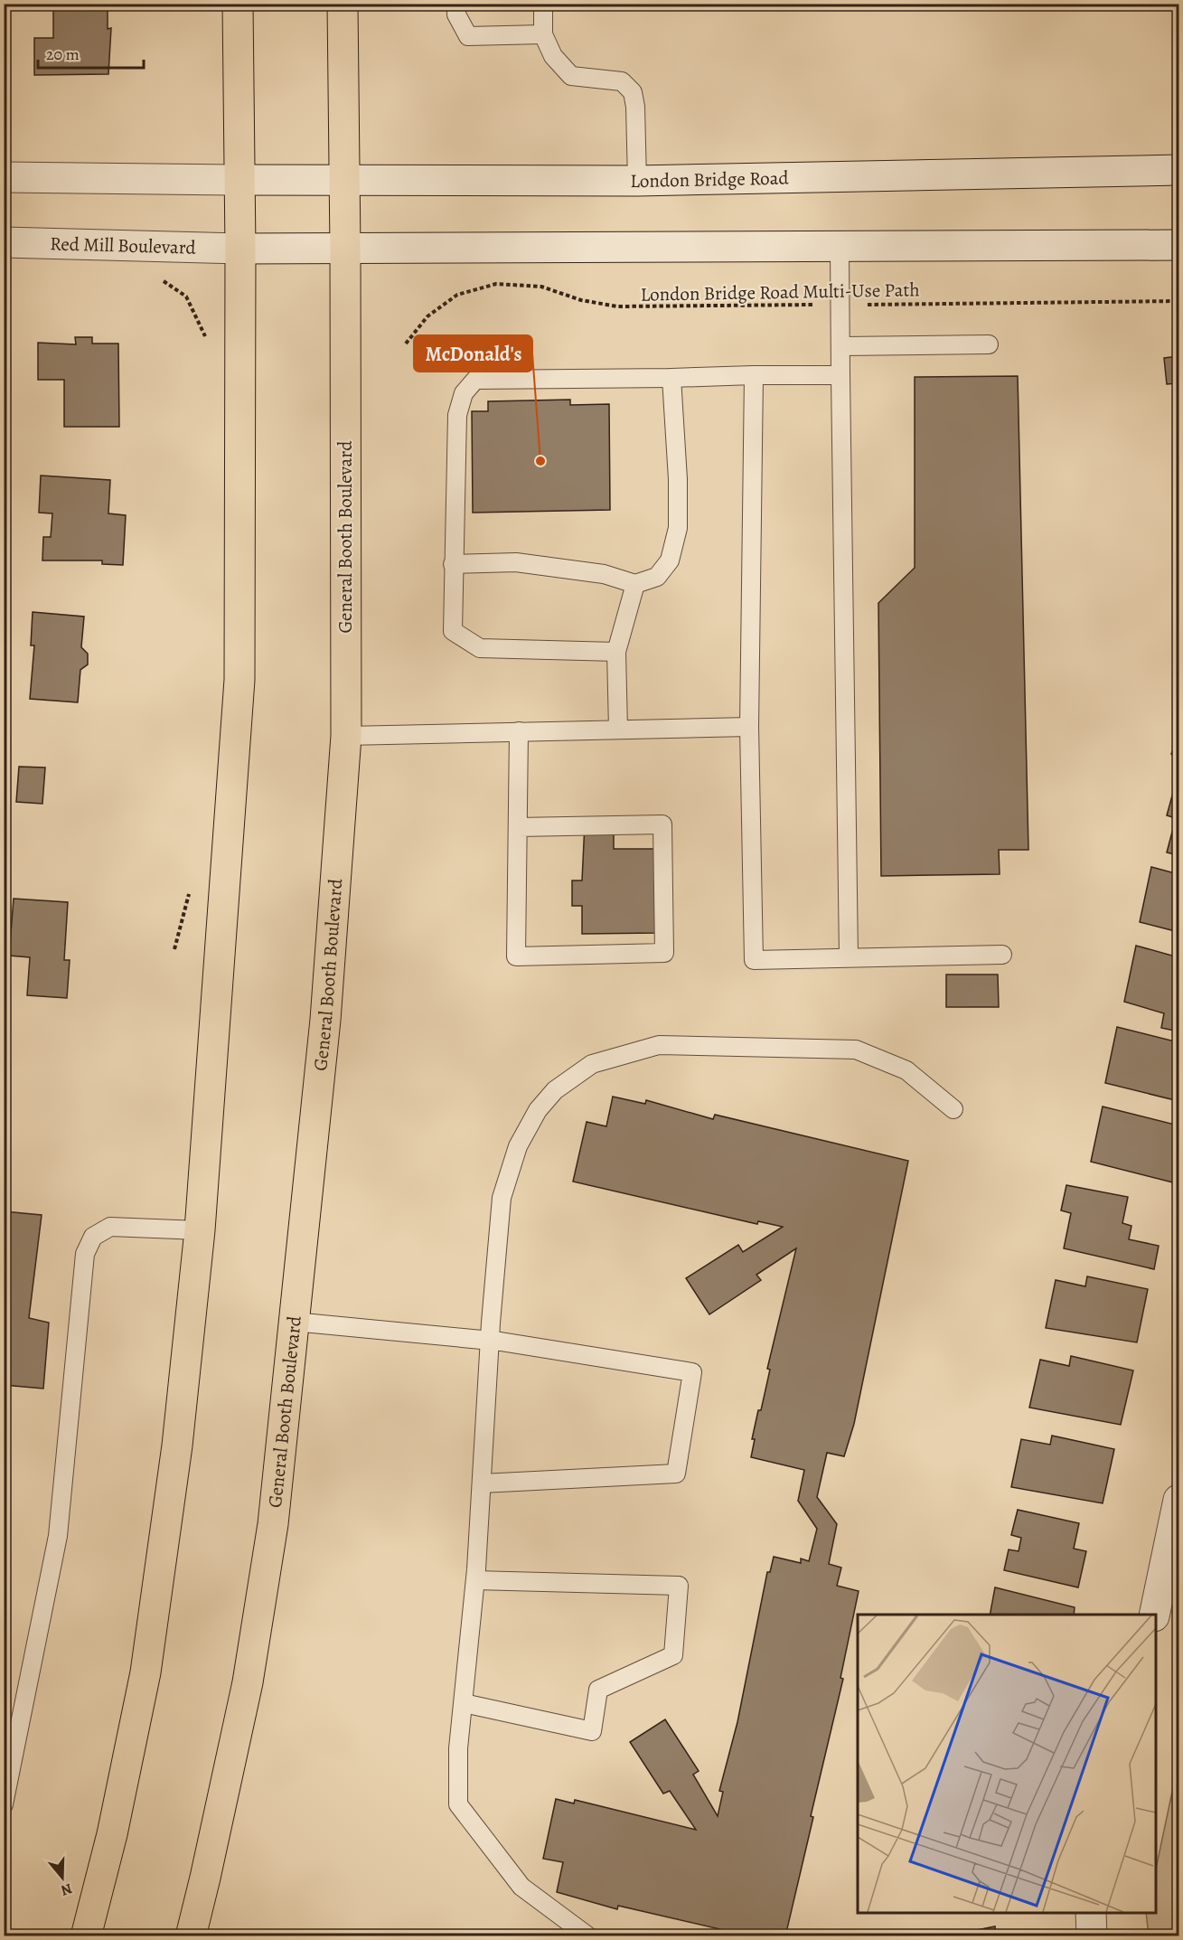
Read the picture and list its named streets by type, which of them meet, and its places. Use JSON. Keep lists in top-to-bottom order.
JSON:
{
  "streets": {
    "highway": ["General Booth Boulevard"],
    "main road": ["London Bridge Road", "Red Mill Boulevard"],
    "path": ["London Bridge Road Multi-Use Path"]
  },
  "crossings": [
    ["London Bridge Road", "General Booth Boulevard"]
  ],
  "places": ["McDonald's"],
  "scale_bar": "20 m",
  "north": "bottom"
}
